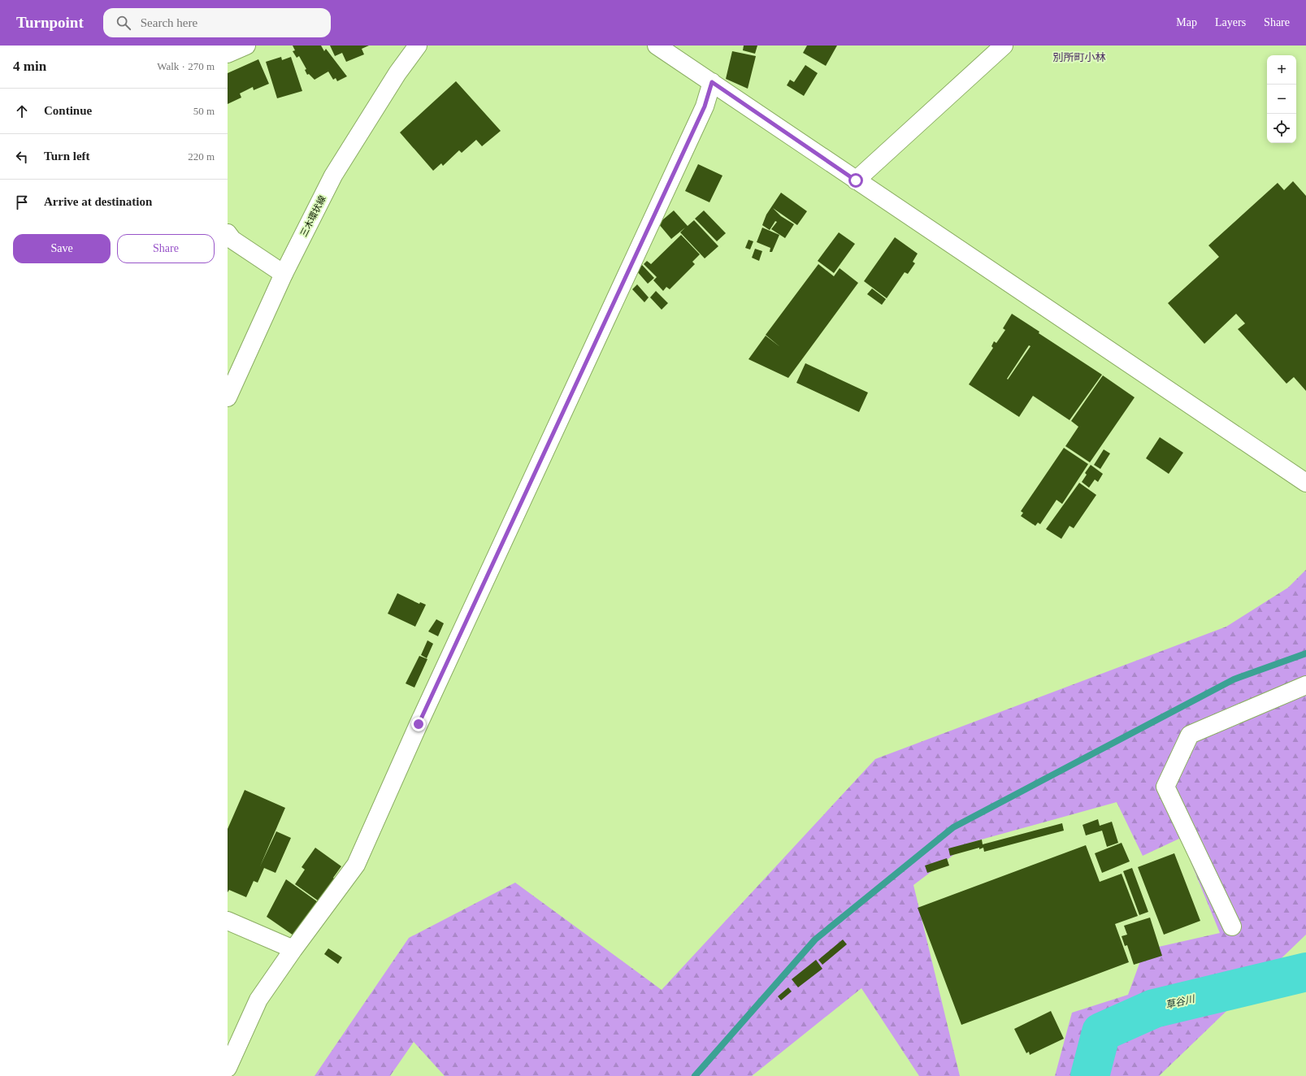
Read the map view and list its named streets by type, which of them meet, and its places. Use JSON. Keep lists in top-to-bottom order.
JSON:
{
  "streets": {
    "street": ["三木環状線"]
  },
  "districts": ["別所町小林"],
  "water": ["草谷川"],
  "page": {
    "header": "Turnpoint",
    "search": "Search here",
    "nav": ["Map", "Layers", "Share"],
    "heading": ["4 min", "Walk · 270 m"],
    "map_buttons": ["+", "−"],
    "list": [
      ["Continue", "50 m"],
      ["Turn left", "220 m"],
      "Arrive at destination"
    ],
    "buttons": ["Save", "Share"]
  }
}
